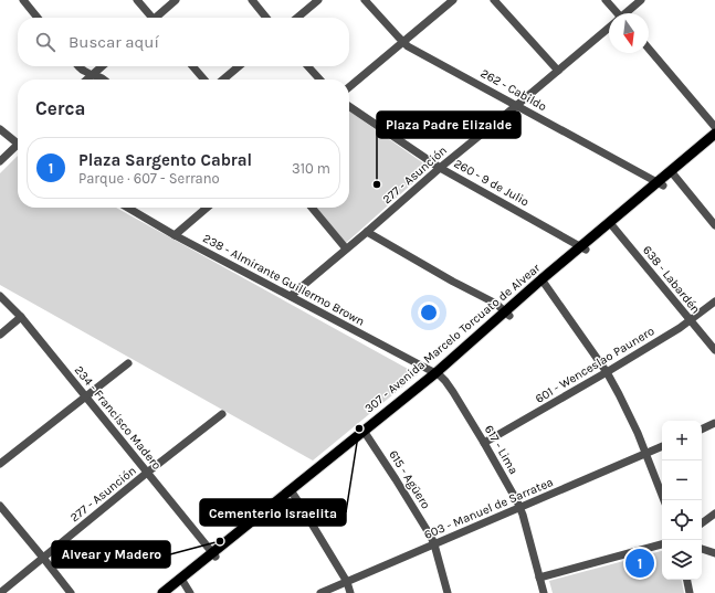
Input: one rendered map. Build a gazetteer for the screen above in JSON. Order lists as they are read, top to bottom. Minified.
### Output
{"streets":{"main road":["307 - Avenida Marcelo Torcuato de Alvear"],"street":["262 - Cabildo","277 - Asunción","260 - 9 de Julio","238 - Almirante Guillermo Brown","638 - Labardén","601 - Wenceslao Paunero","234 - Francisco Madero","617 - Lima","615 - Agüero","603 - Manuel de Sarratea"]},"crossings":[["262 - Cabildo","277 - Asunción"],["262 - Cabildo","307 - Avenida Marcelo Torcuato de Alvear"],["277 - Asunción","260 - 9 de Julio"],["277 - Asunción","238 - Almirante Guillermo Brown"],["277 - Asunción","234 - Francisco Madero"],["260 - 9 de Julio","307 - Avenida Marcelo Torcuato de Alvear"],["238 - Almirante Guillermo Brown","307 - Avenida Marcelo Torcuato de Alvear"],["238 - Almirante Guillermo Brown","617 - Lima"],["638 - Labardén","307 - Avenida Marcelo Torcuato de Alvear"],["638 - Labardén","601 - Wenceslao Paunero"],["307 - Avenida Marcelo Torcuato de Alvear","234 - Francisco Madero"],["307 - Avenida Marcelo Torcuato de Alvear","617 - Lima"],["307 - Avenida Marcelo Torcuato de Alvear","615 - Agüero"],["601 - Wenceslao Paunero","617 - Lima"],["617 - Lima","603 - Manuel de Sarratea"],["615 - Agüero","603 - Manuel de Sarratea"]],"places":["Plaza Padre Elizalde","Cementerio Israelita","Alvear y Madero"],"north":"bottom","page":{"search":"Buscar aquí","heading":"Cerca","list":[{"mark":"1","name":"Plaza Sargento Cabral","note":"Parque · 607 - Serrano","value":"310 m"}],"map_buttons":["+","−"],"pins":"1"}}
